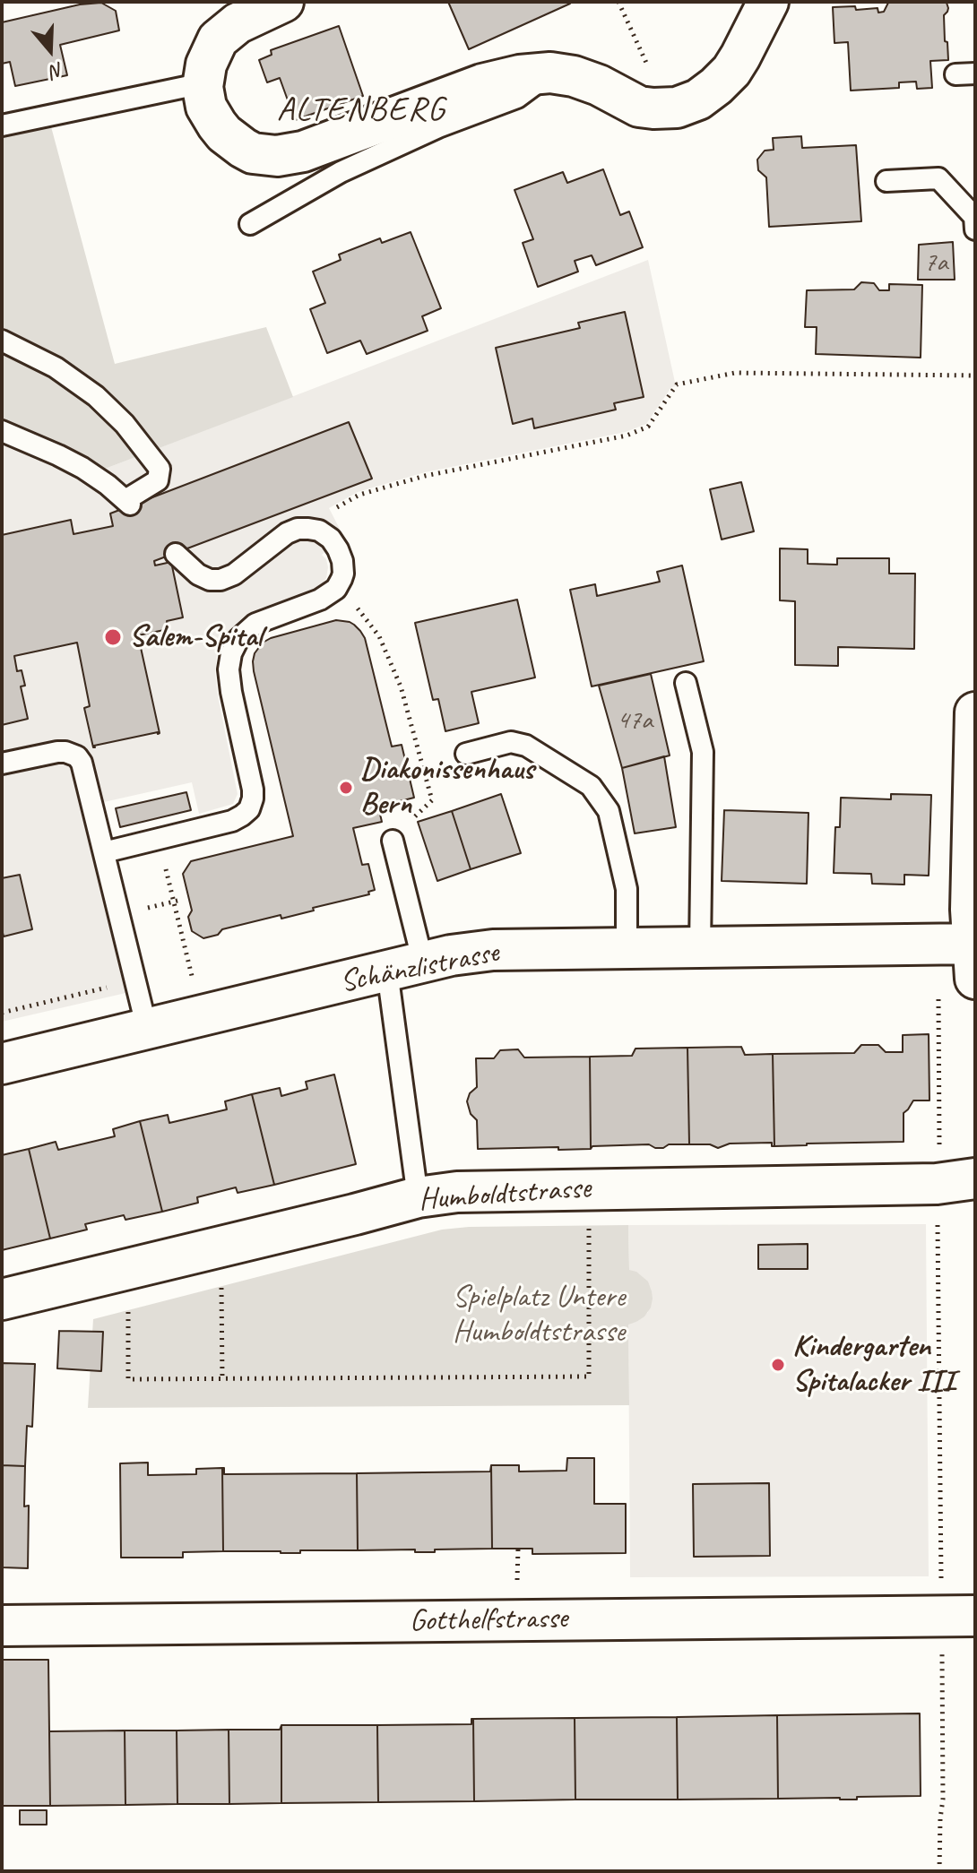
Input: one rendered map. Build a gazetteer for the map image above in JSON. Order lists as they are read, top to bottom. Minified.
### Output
{"streets":{"street":["Schänzlistrasse","Humboldtstrasse","Gotthelfstrasse"]},"districts":["ALTENBERG"],"parks":["Spielplatz Untere Humboldtstrasse"],"places":["Salem-Spital","Diakonissenhaus Bern","Kindergarten Spitalacker III"],"house_numbers":["7a","47a"],"north":"bottom"}
